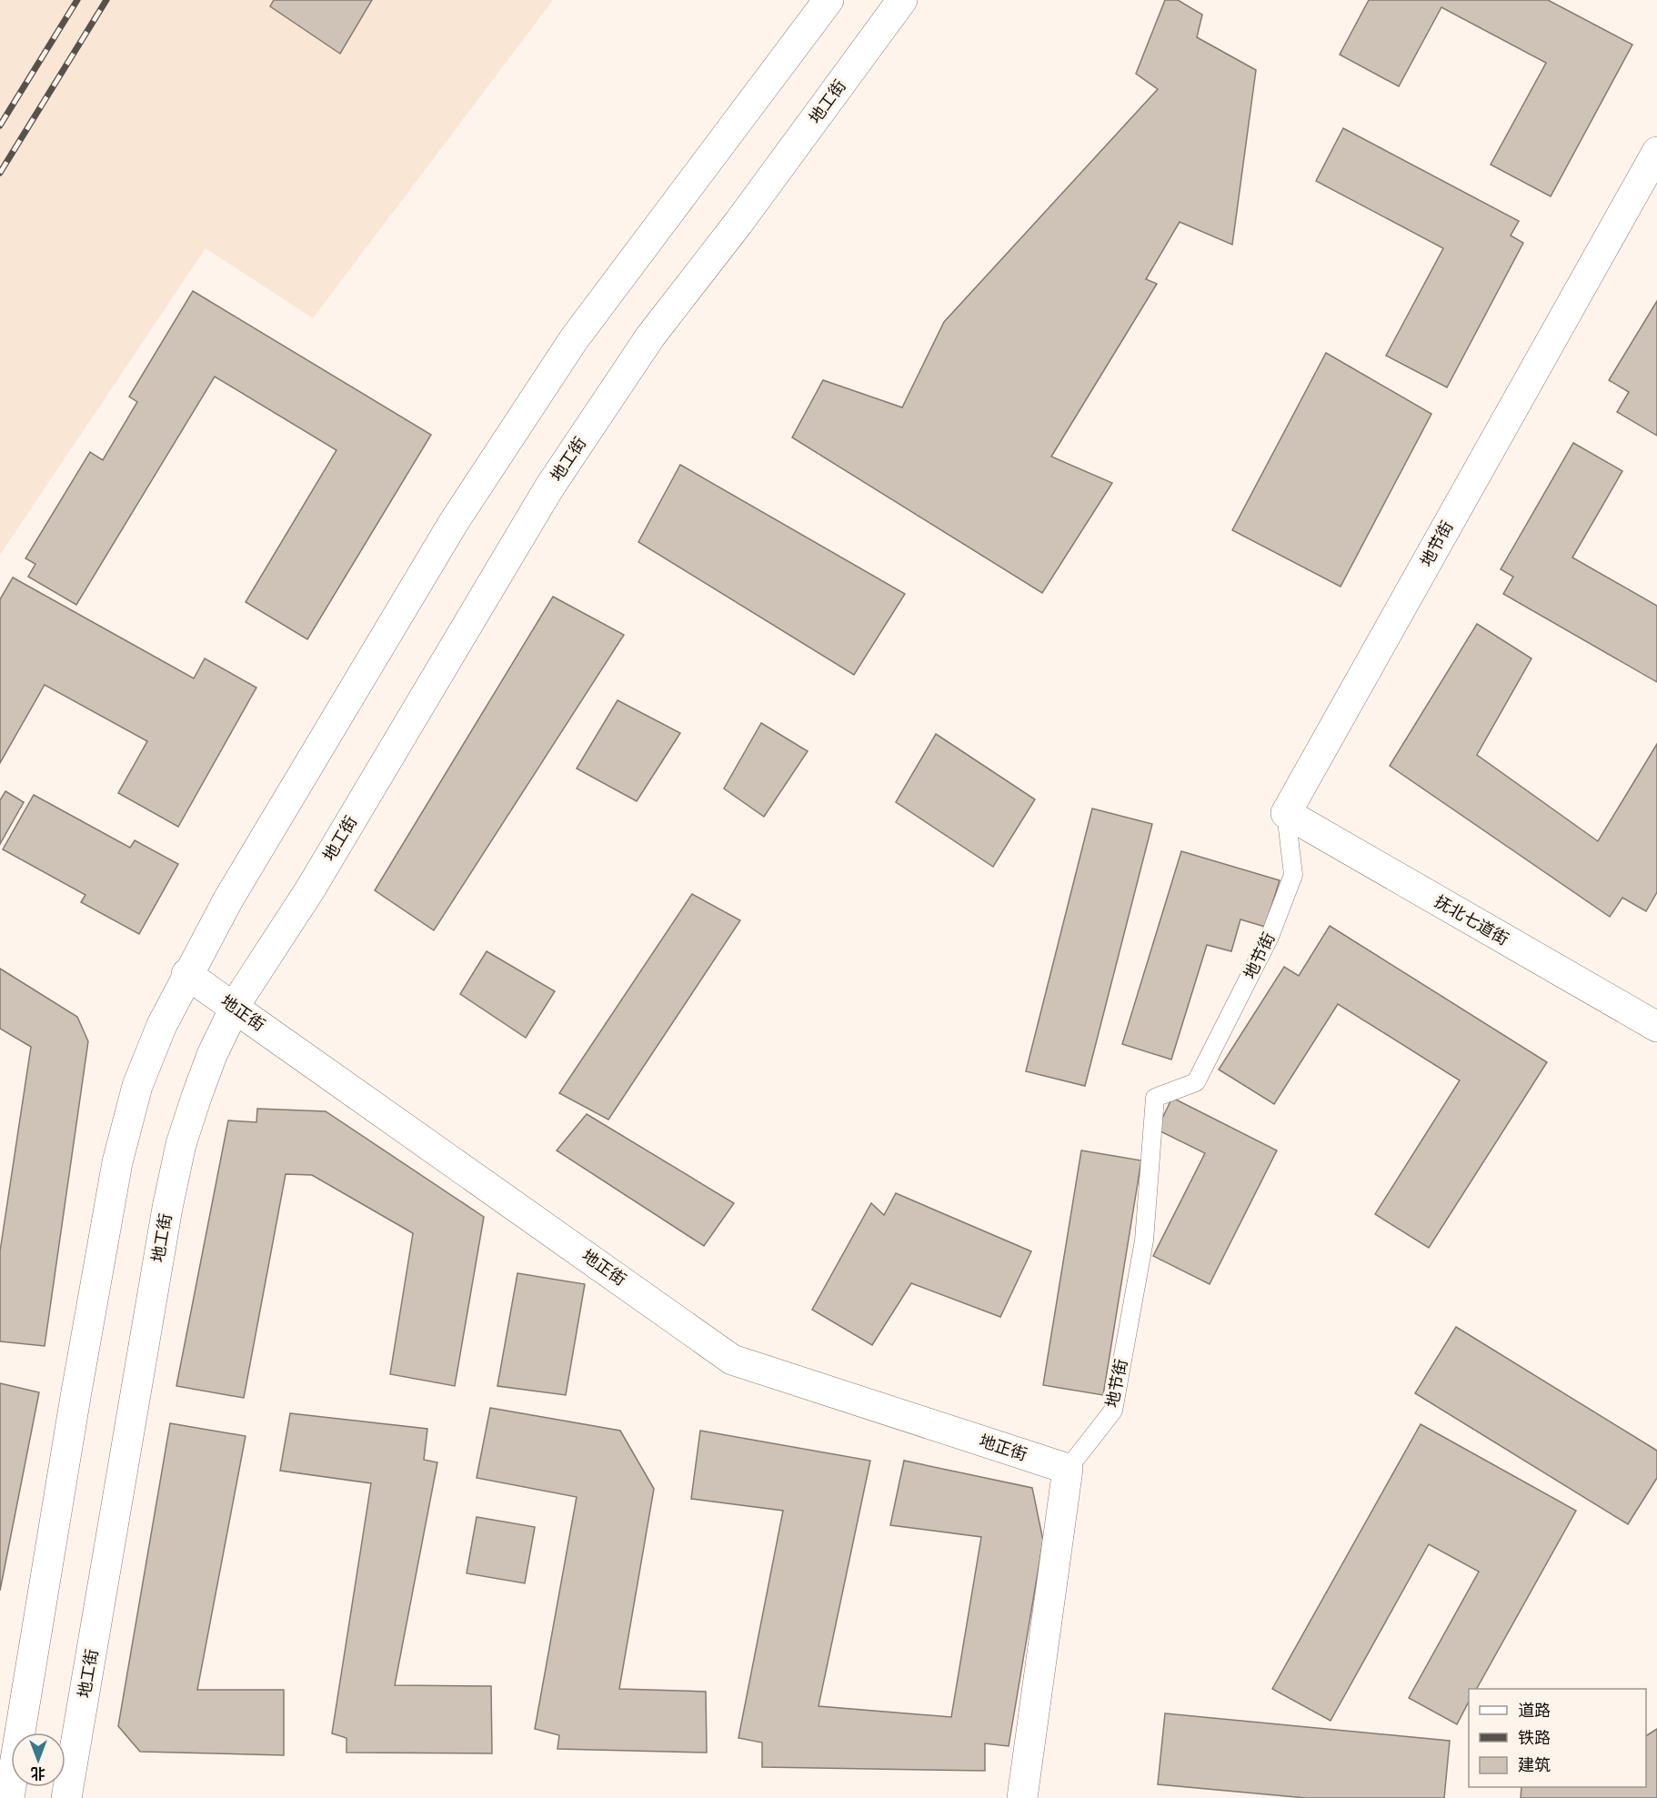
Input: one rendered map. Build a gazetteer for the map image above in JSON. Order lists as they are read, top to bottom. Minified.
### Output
{"streets":{"main road":["地工街","地节街","抚北七道街","地正街"]},"crossings":[["地工街","地正街"],["地节街","抚北七道街"],["地节街","地正街"]],"legend":["道路","铁路","建筑"],"north":"bottom"}
